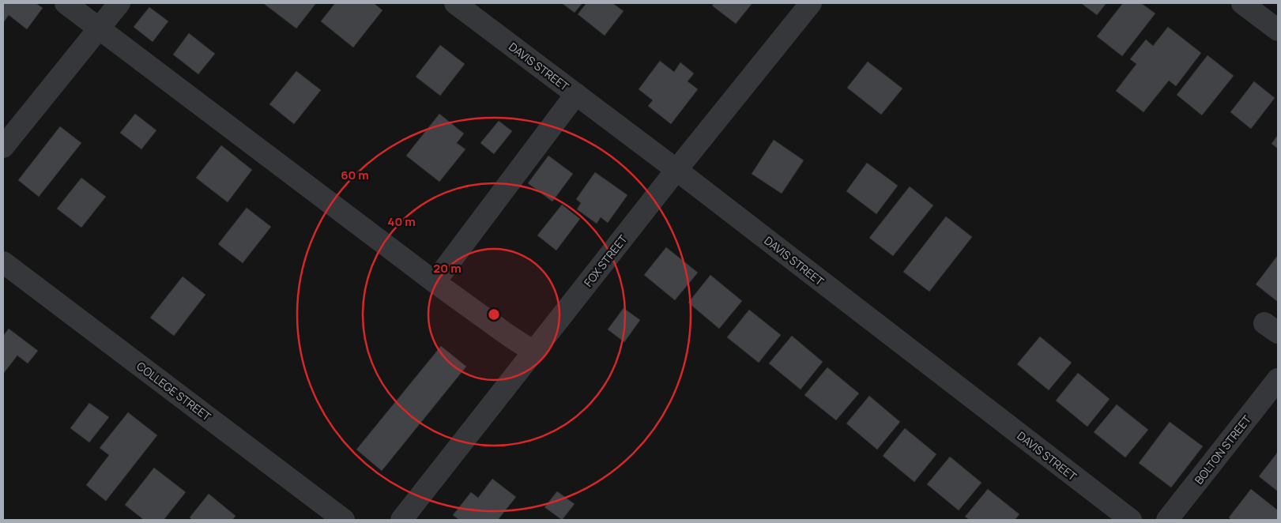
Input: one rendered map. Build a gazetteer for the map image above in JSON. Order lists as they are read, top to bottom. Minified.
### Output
{"streets":{"street":["DAVIS STREET","FOX STREET","COLLEGE STREET","BOLTON STREET"]},"crossings":[["DAVIS STREET","FOX STREET"]],"rings":["60 m","40 m","20 m"]}
